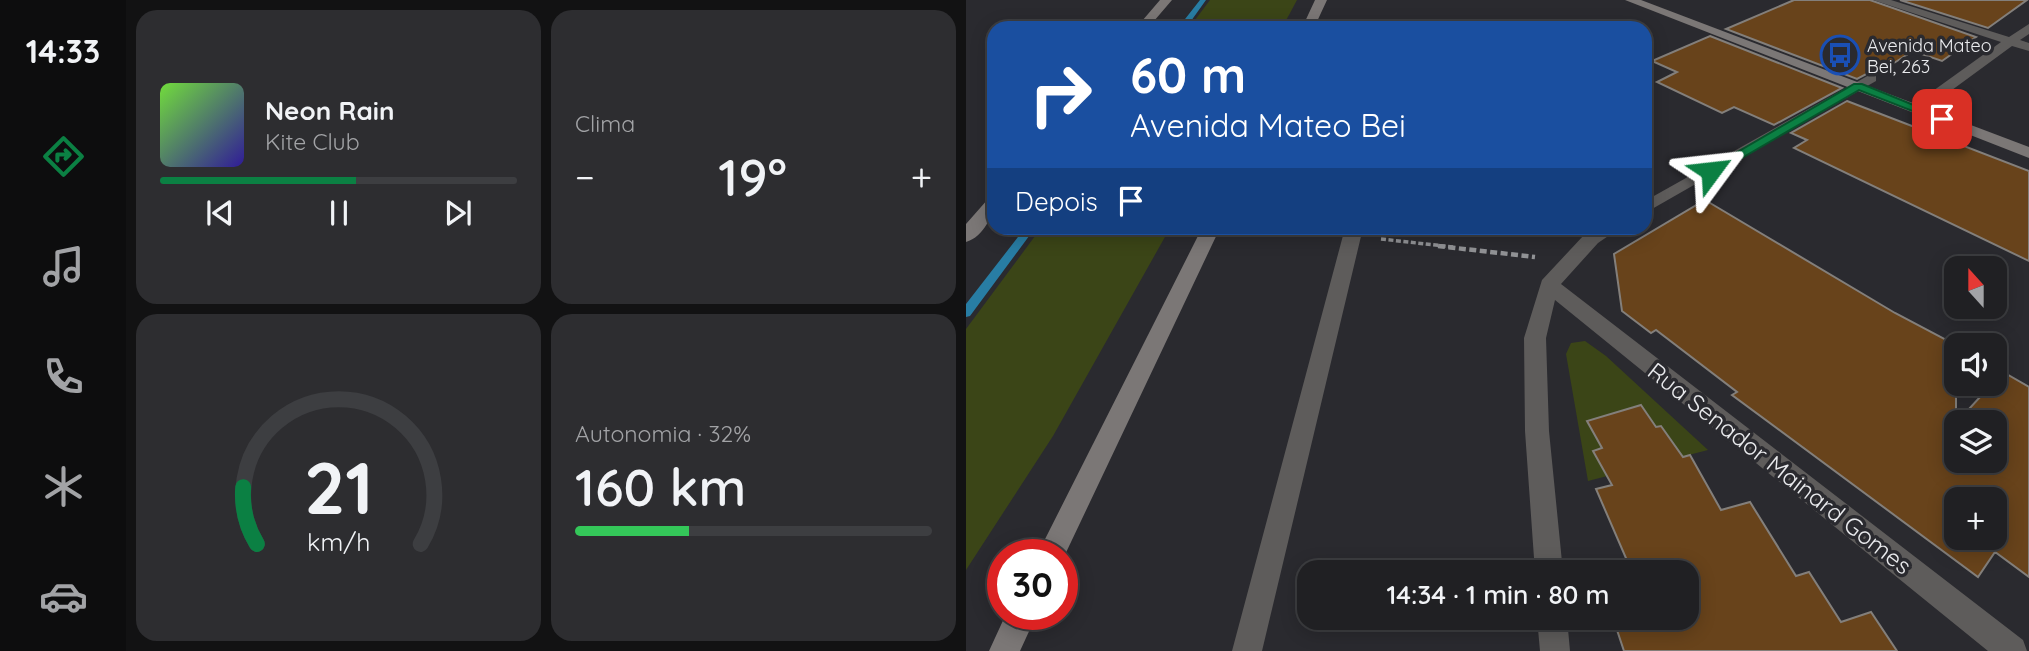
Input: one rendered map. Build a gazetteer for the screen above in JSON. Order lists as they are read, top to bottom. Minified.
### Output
{"streets":{"street":["Rua Senador Mainard Gomes"]},"places":{"bus stop":["Avenida Mateo Bei, 263"]},"north":"top","page":{"tabs":"14:33","tile":["Clima",["Autonomia · 32%","160 km"]],"turn":["60 m","Avenida Mateo Bei"],"song":["Neon Rain","Kite Club"],"heat":["−","19°","+"],"then":"Depois","map_buttons":"+","limit":"30","trip":"14:34 · 1 min · 80 m","gauge":["21","km/h"]}}
